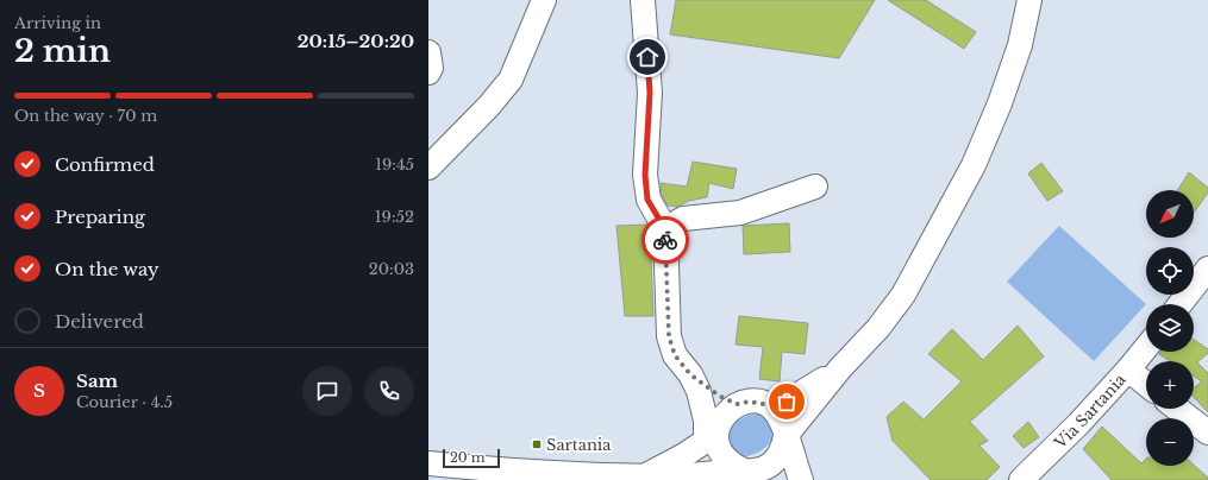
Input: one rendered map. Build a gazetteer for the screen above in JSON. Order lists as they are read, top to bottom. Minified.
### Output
{"streets":{"street":["Via Sartania"]},"places":{"transit":["Sartania"]},"scale_bar":"20 m","north":"bottom left","page":{"heading":["2 min","Arriving in","20:15–20:20"],"panel":["Sam","Courier · 4.5"],"bar":"On the way · 70 m","list":[["Confirmed","19:45"],["Preparing","19:52"],["On the way","20:03"],"Delivered"],"map_buttons":["+","−"],"round":"S","scale":"20 m"}}
